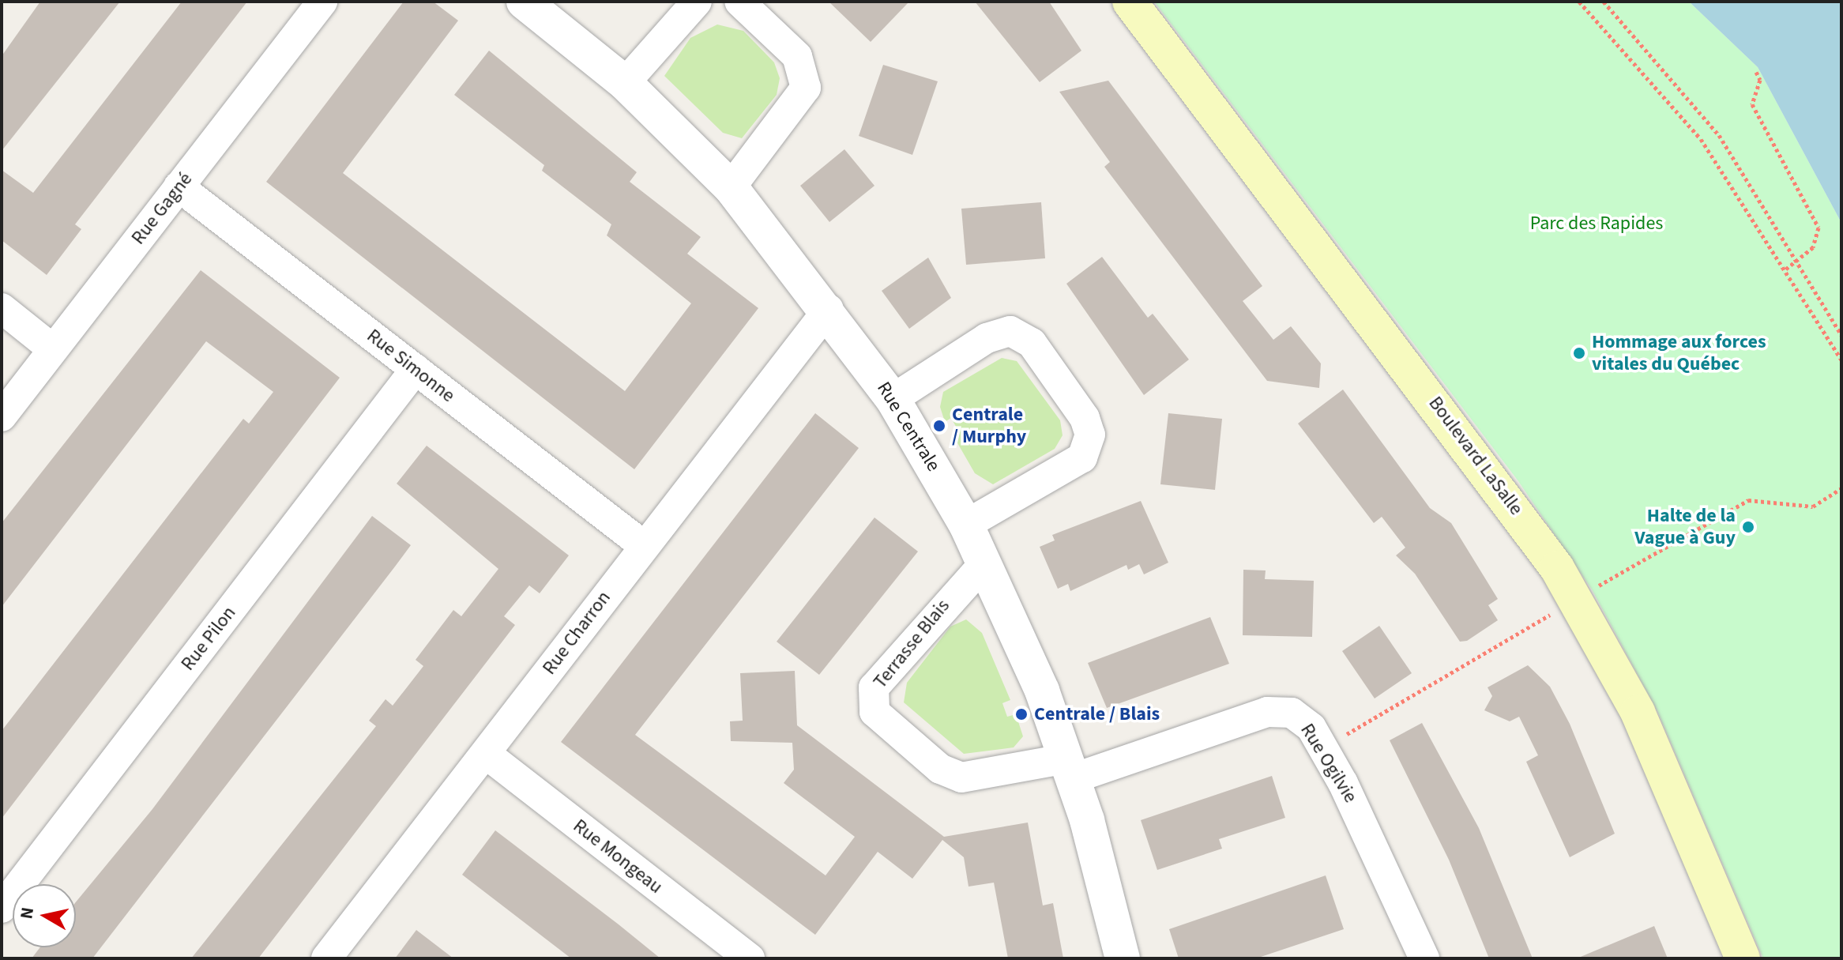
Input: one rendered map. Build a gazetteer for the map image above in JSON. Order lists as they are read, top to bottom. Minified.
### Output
{"streets":{"main road":["Boulevard LaSalle"],"street":["Rue Gagné","Rue Simonne","Rue Centrale","Rue Charron","Rue Pilon","Terrasse Blais","Rue Ogilvie","Rue Mongeau"]},"crossings":[["Rue Gagné","Rue Simonne"],["Rue Simonne","Rue Charron"],["Rue Simonne","Rue Pilon"],["Rue Centrale","Rue Charron"],["Rue Centrale","Terrasse Blais"],["Rue Centrale","Rue Ogilvie"],["Rue Charron","Rue Mongeau"],["Terrasse Blais","Rue Ogilvie"]],"parks":["Parc des Rapides"],"places":["Hommage aux forces vitales du Québec","Centrale / Murphy","Halte de la Vague à Guy","Centrale / Blais"],"north":"left"}
